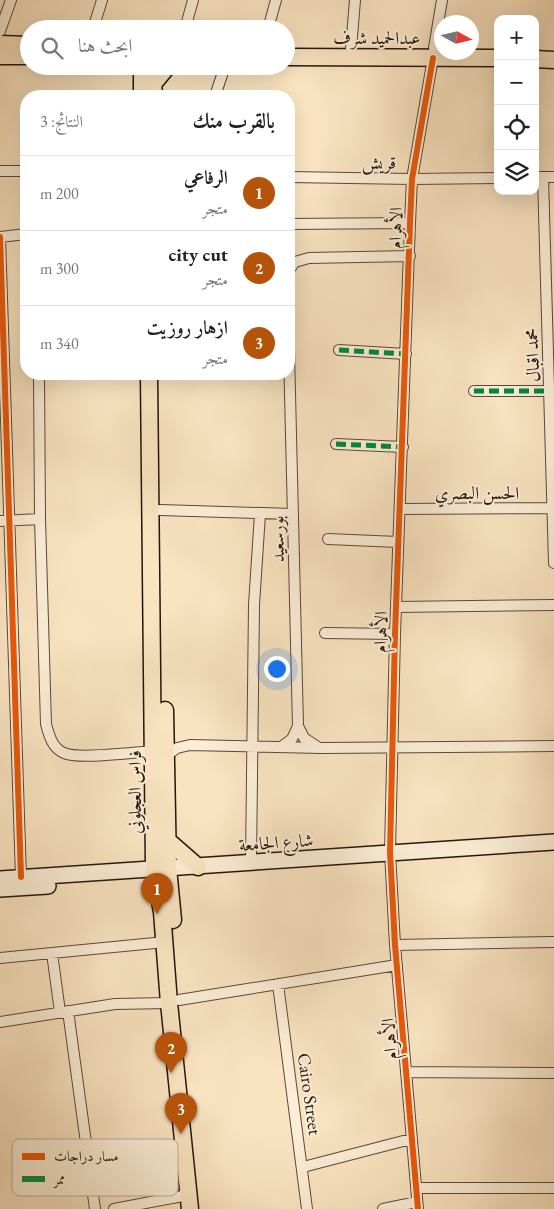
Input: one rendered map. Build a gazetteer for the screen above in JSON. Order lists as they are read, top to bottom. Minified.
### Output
{"streets":{"main road":["عبدالحميد شرف","فراس العجلوني","شارع الجامعة"],"street":["قريش","الأهرام","محمد اقبال","الحسن البصري","بورسعيد","Cairo Street"]},"crossings":[["قريش","الأهرام"],["الأهرام","الحسن البصري"],["الأهرام","شارع الجامعة"],["محمد اقبال","الحسن البصري"],["فراس العجلوني","شارع الجامعة"]],"legend":["مسار دراجات","ممر"],"north":"right","page":{"map_buttons":["+","−"],"search":"ابحث هنا","heading":["بالقرب منك","النتائج: 3"],"list":[{"mark":"1","name":"الرفاعي","note":"متجر","value":"200 m"},{"mark":"2","name":"city cut","note":"متجر","value":"300 m"},{"mark":"3","name":"ازهار روزيت","note":"متجر","value":"340 m"}],"pins":["1","2","3"]}}
